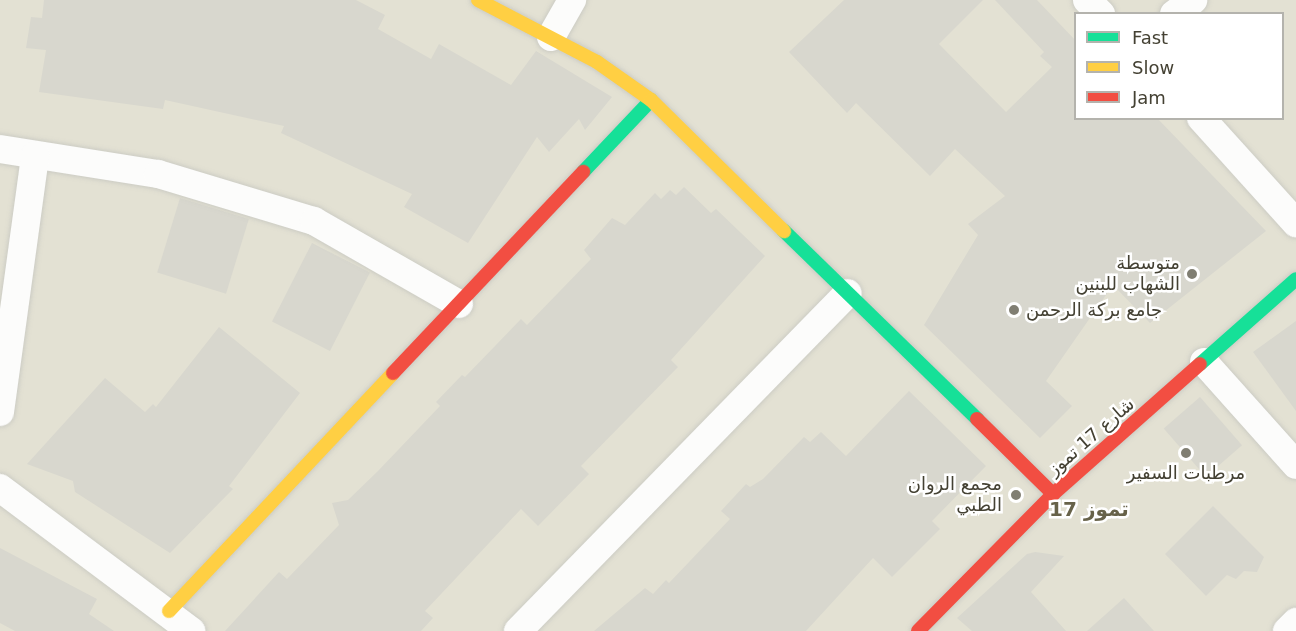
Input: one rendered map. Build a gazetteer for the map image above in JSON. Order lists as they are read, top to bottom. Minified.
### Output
{"streets":{"street":["شارع 17 تموز"]},"districts":["17 تموز"],"places":["متوسطة الشهاب للبنين","جامع بركة الرحمن","مرطبات السفير","مجمع الروان الطبي"],"legend":["Fast","Slow","Jam"]}
